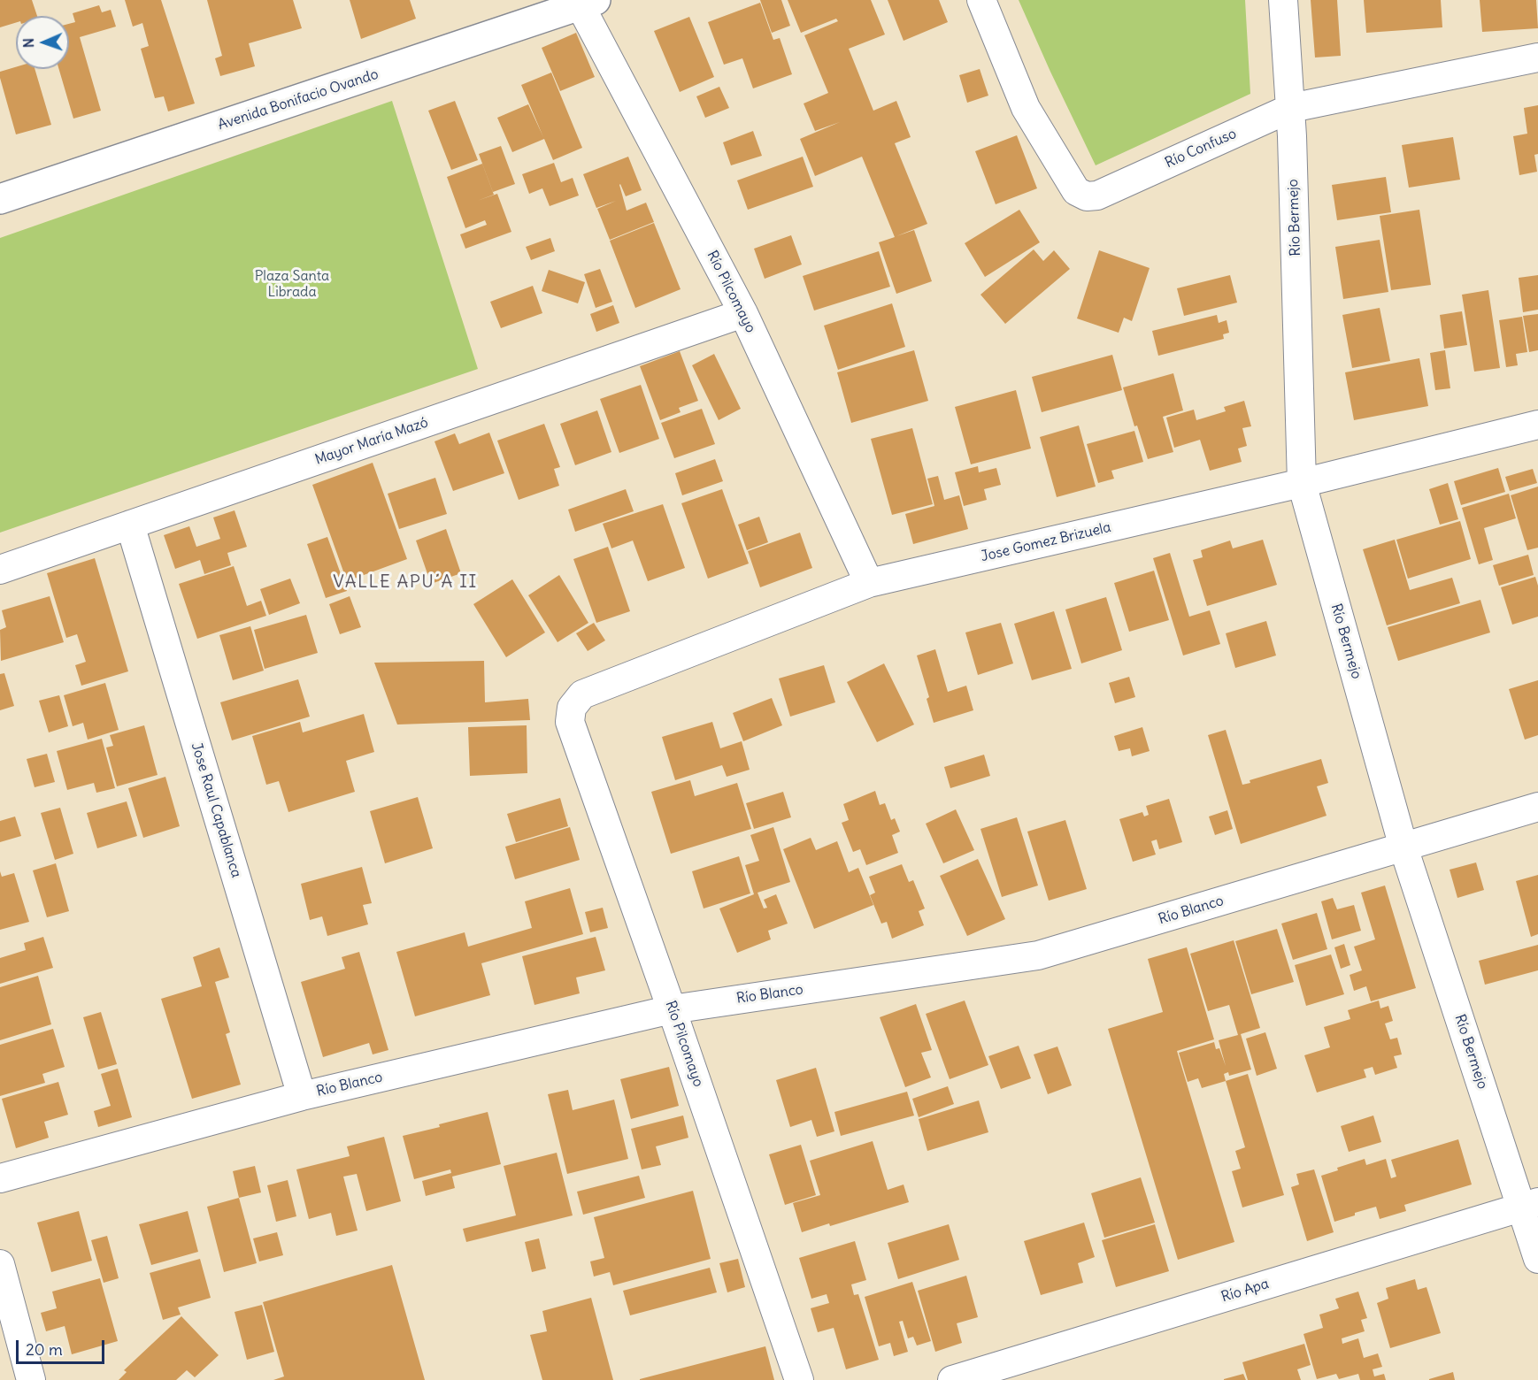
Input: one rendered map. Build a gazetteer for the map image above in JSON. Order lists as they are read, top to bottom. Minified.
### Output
{"streets":{"main road":["Avenida Bonifacio Ovando"],"street":["Río Confuso","Río Bermejo","Río Pilcomayo","Mayor María Mazó","Jose Gomez Brizuela","Jose Raul Capablanca","Río Blanco","Río Apa"]},"crossings":[["Avenida Bonifacio Ovando","Río Pilcomayo"],["Río Confuso","Río Bermejo"],["Río Bermejo","Jose Gomez Brizuela"],["Río Bermejo","Río Blanco"],["Río Bermejo","Río Apa"],["Río Pilcomayo","Mayor María Mazó"],["Río Pilcomayo","Jose Gomez Brizuela"],["Río Pilcomayo","Río Blanco"],["Mayor María Mazó","Jose Raul Capablanca"],["Jose Raul Capablanca","Río Blanco"]],"districts":["VALLE APU´A II"],"parks":["Plaza Santa Librada"],"scale_bar":"20 m","north":"left"}
